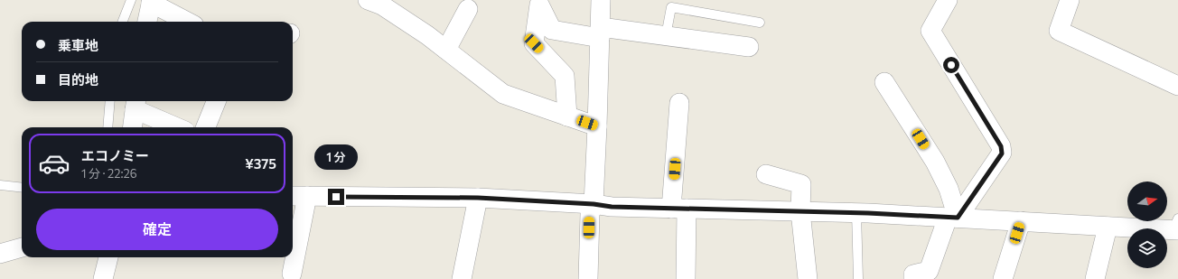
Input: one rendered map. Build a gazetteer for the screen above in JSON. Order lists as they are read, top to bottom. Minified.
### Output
{"north":"right","page":{"banner":["乗車地","目的地"],"list":[{"name":"エコノミー","note":"1 分 · 22:26","value":"¥375"}],"bubble":"1 分","buttons":"確定"}}
